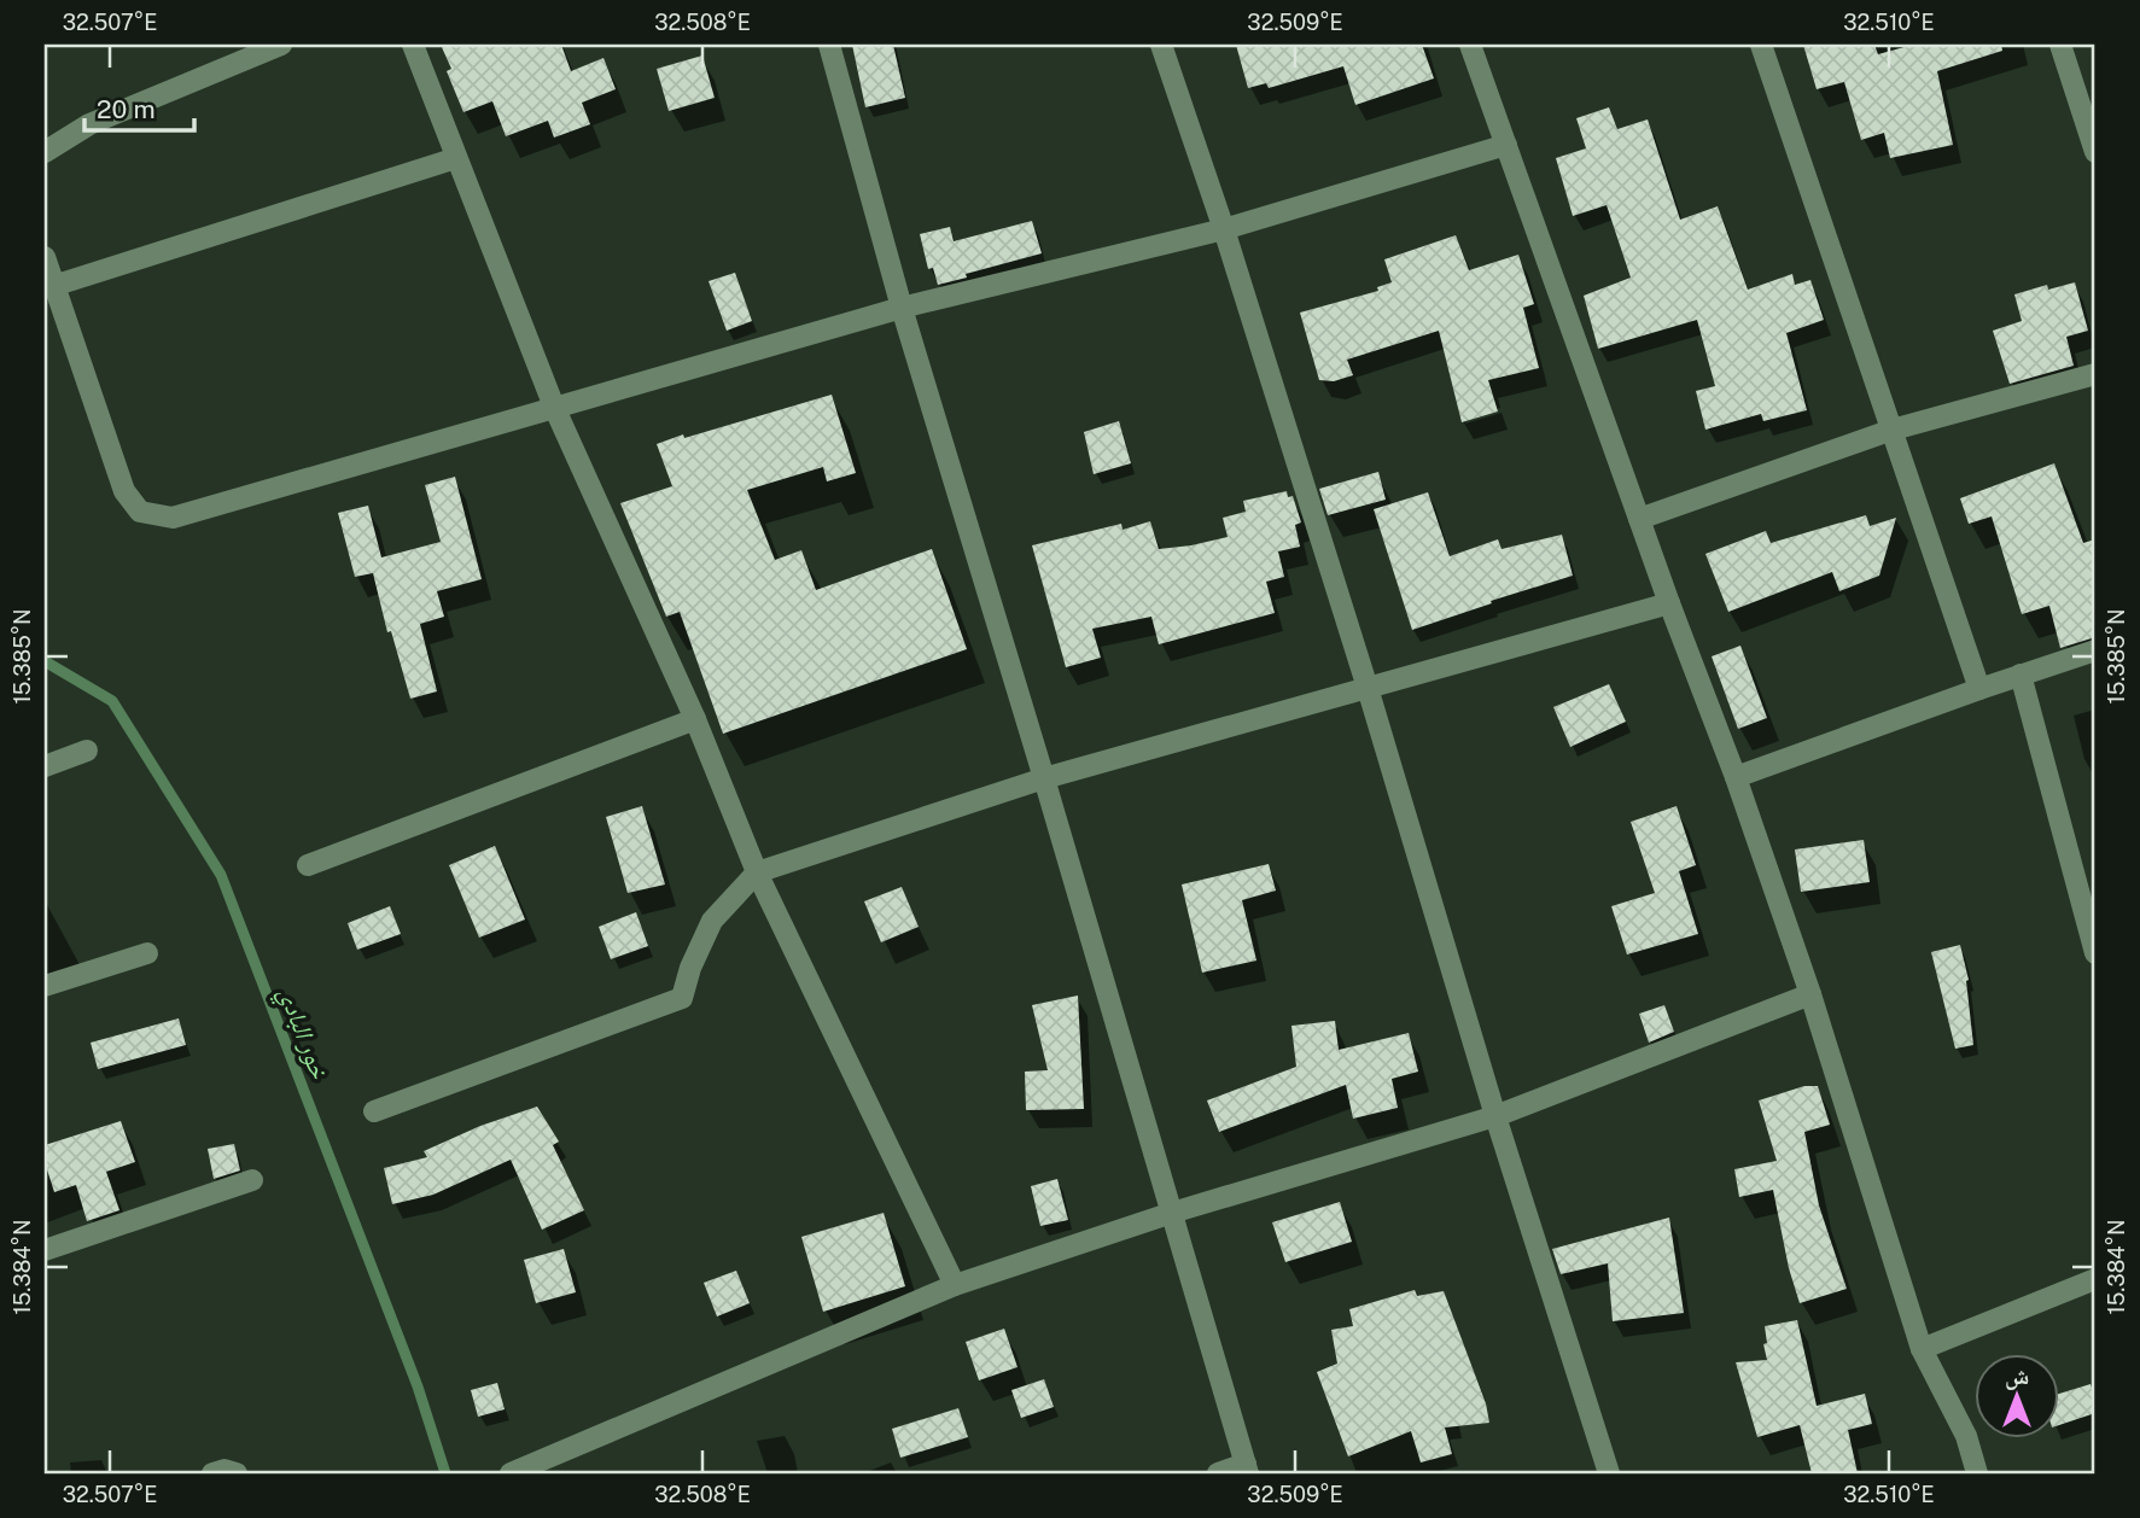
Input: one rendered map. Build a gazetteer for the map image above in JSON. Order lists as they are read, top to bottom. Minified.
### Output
{"water":["خور البادي"],"scale_bar":"20 m","north":"top","coordinates":["32.507°E","32.508°E","32.509°E","32.510°E","15.385°N","15.384°N"]}
